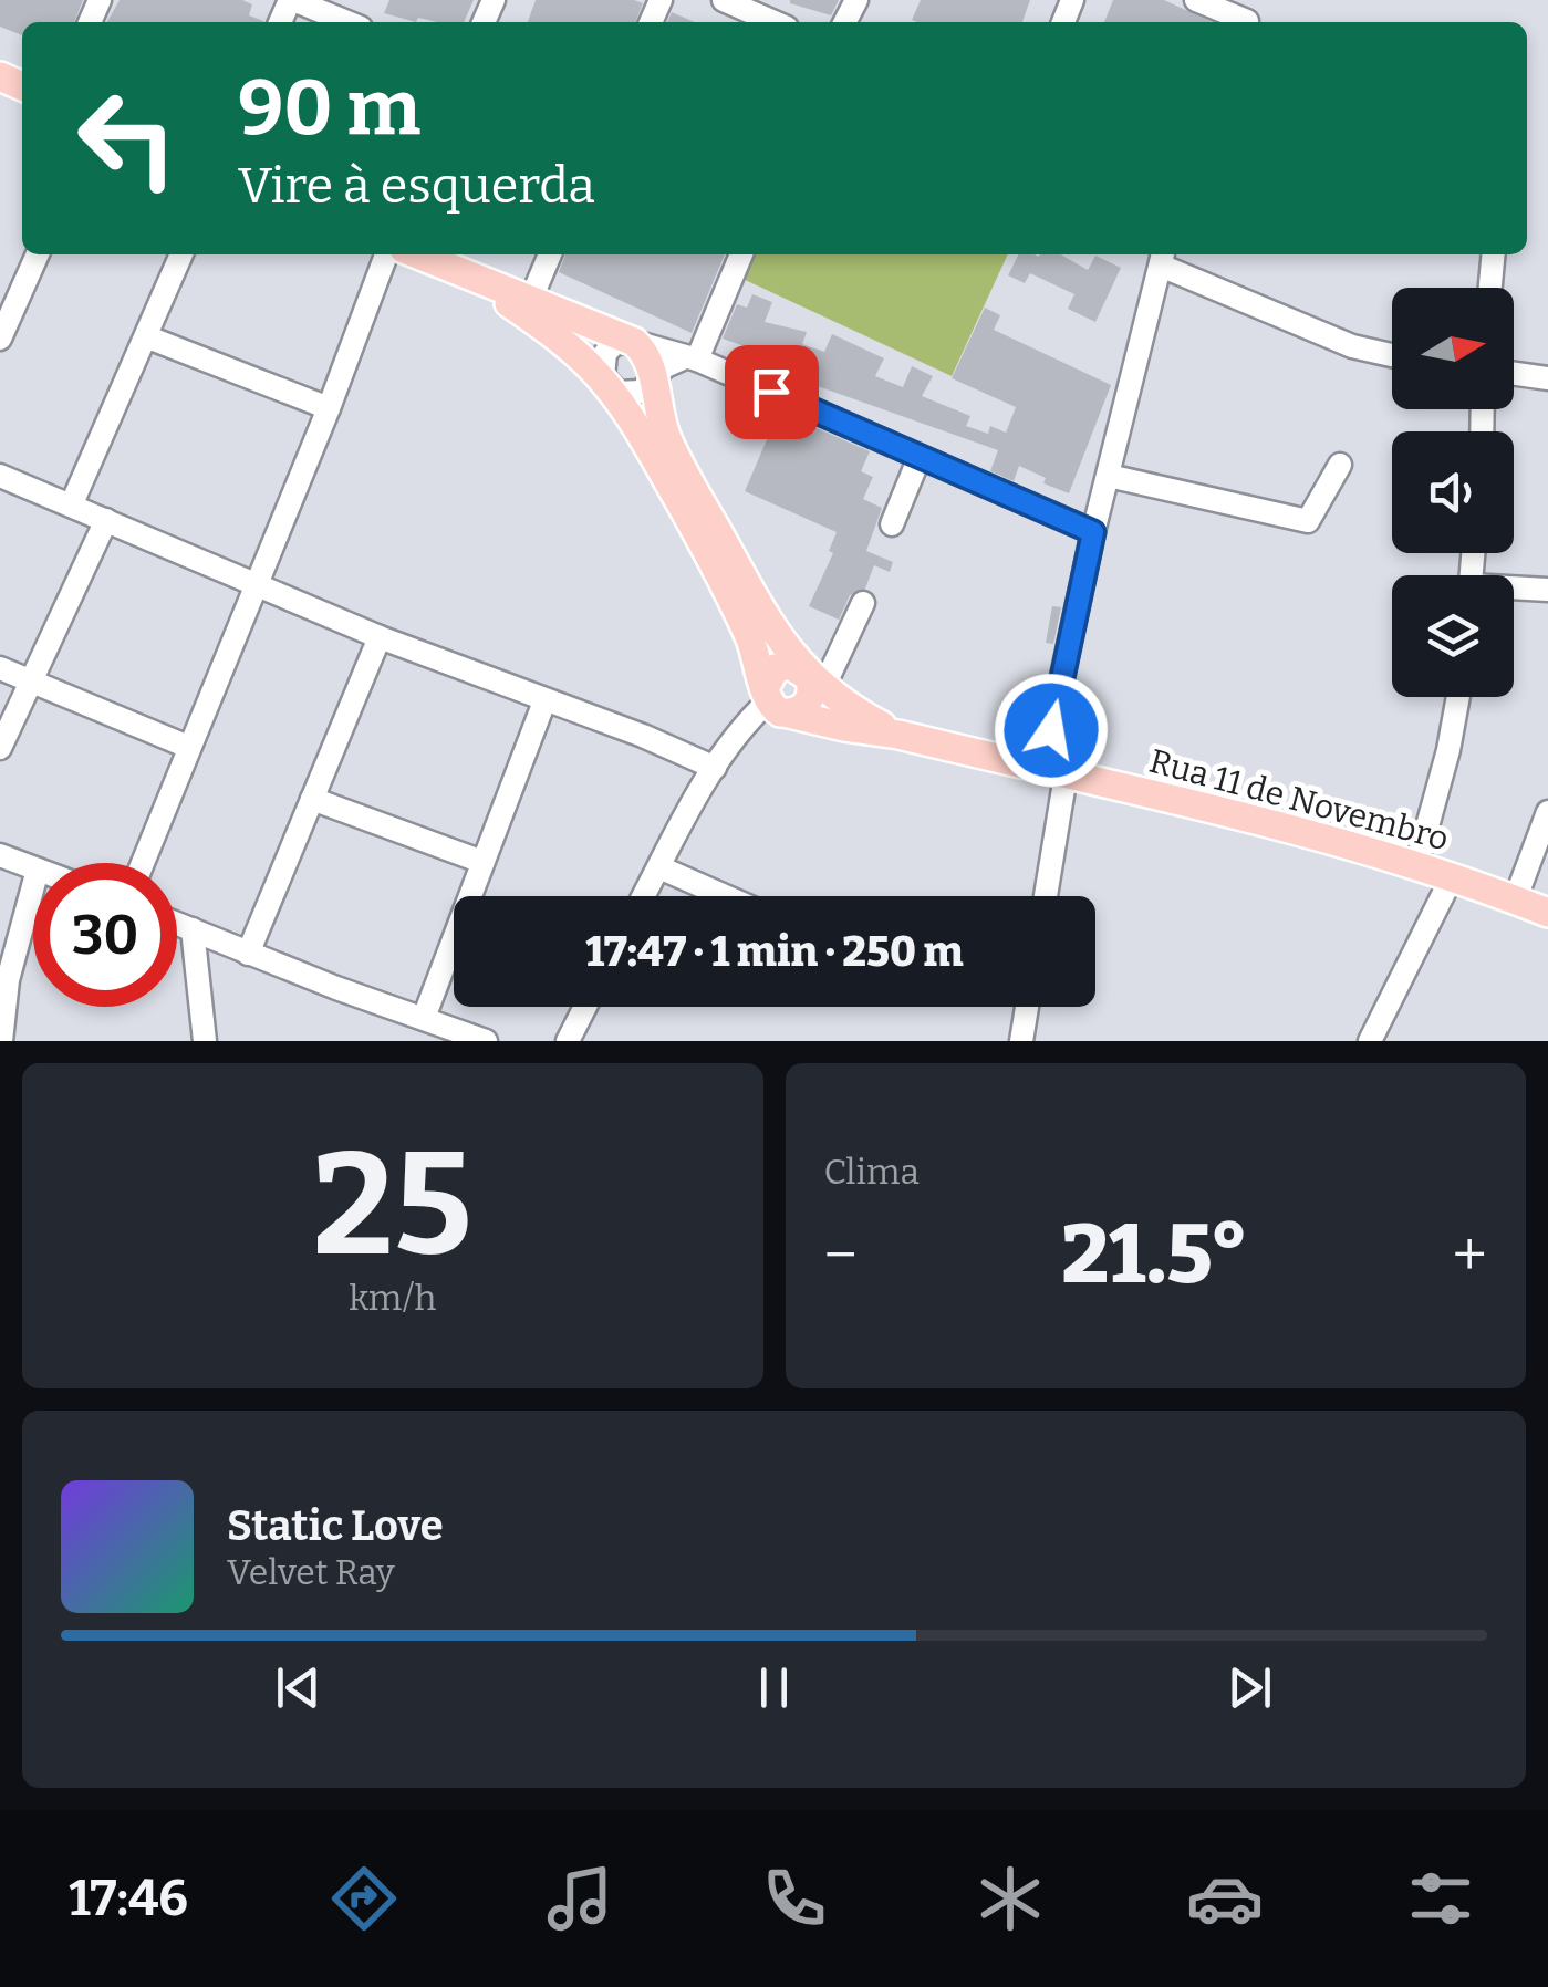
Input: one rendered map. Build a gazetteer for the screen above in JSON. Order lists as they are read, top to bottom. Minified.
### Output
{"streets":{"main road":["Rua 11 de Novembro"]},"north":"right","page":{"turn":["90 m","Vire à esquerda"],"limit":"30","trip":"17:47 · 1 min · 250 m","tile":[["25","km/h"],"Clima"],"heat":["−","21.5°","+"],"song":["Static Love","Velvet Ray"],"tabs":"17:46"}}
